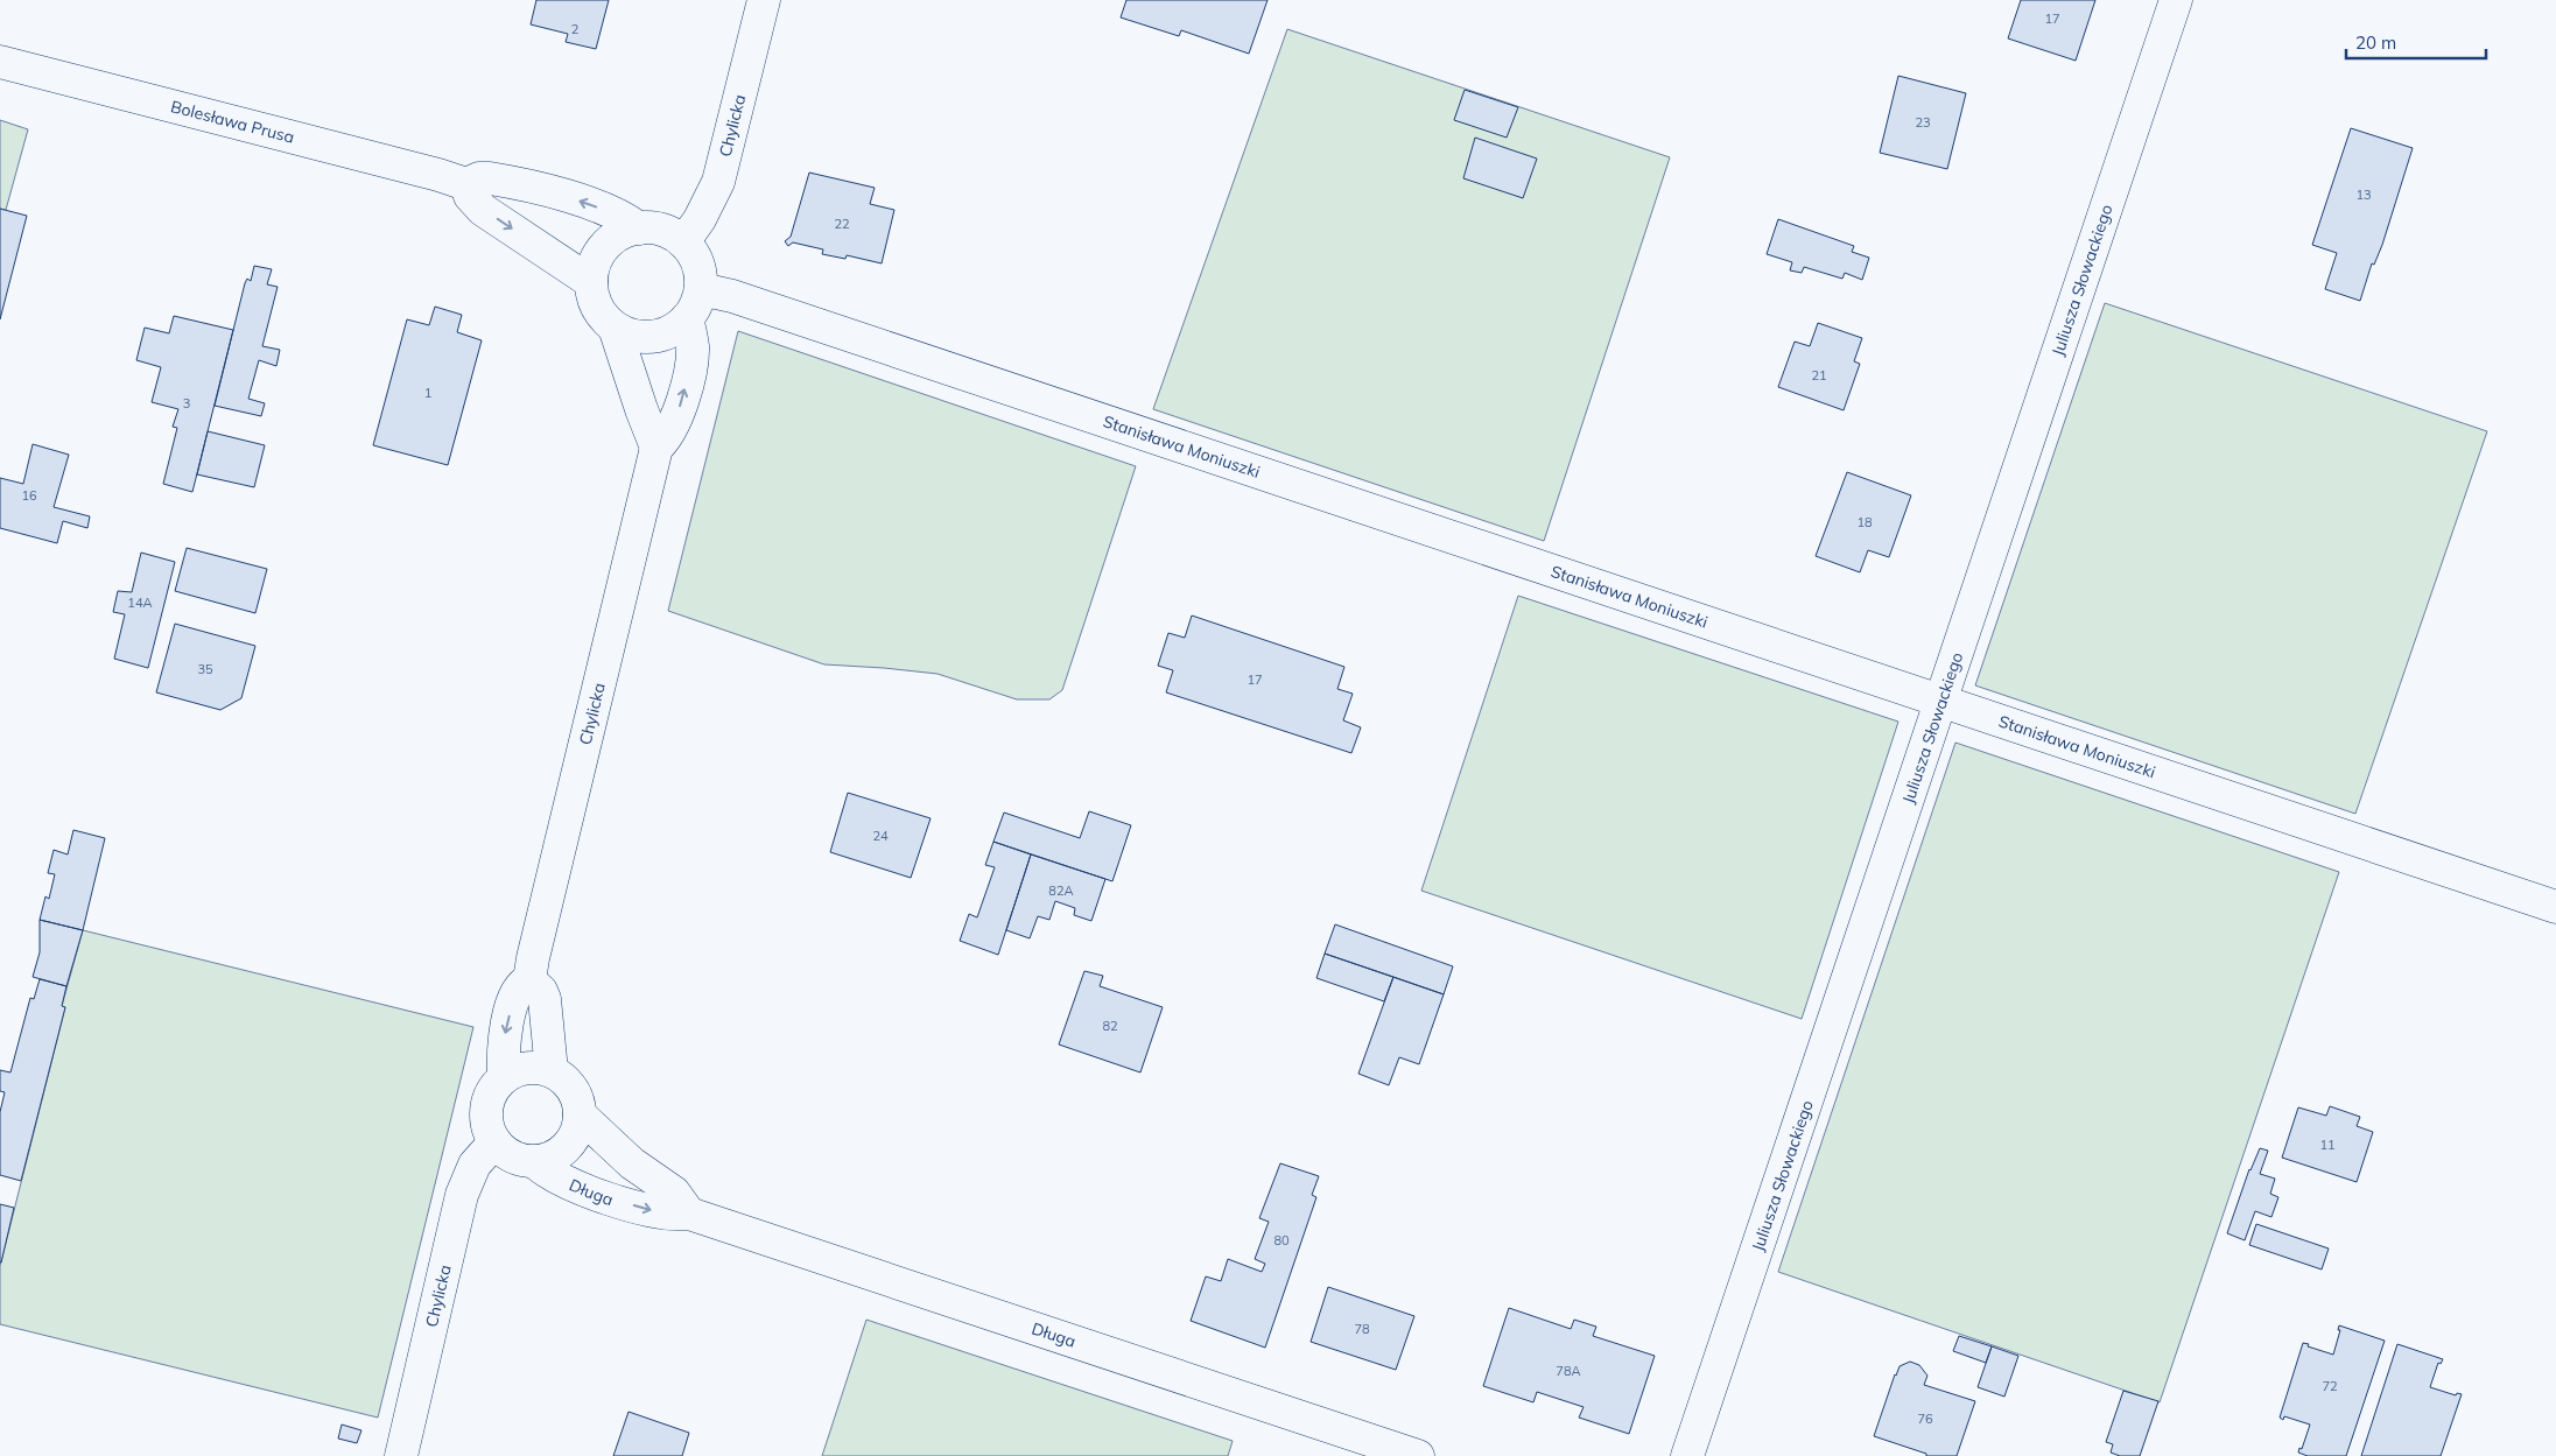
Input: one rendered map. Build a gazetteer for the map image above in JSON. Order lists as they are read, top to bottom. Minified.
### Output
{"streets":{"street":["Bolesława Prusa","Chylicka","Juliusza Słowackiego","Stanisława Moniuszki","Długa"]},"crossings":[["Bolesława Prusa","Chylicka"],["Bolesława Prusa","Stanisława Moniuszki"],["Chylicka","Stanisława Moniuszki"],["Chylicka","Długa"],["Juliusza Słowackiego","Stanisława Moniuszki"]],"house_numbers":["17","2","23","13","22","21","1","3","16","18","14A","35","17","24","82A","82","11","80","78","78A","72","76"],"scale_bar":"20 m"}
